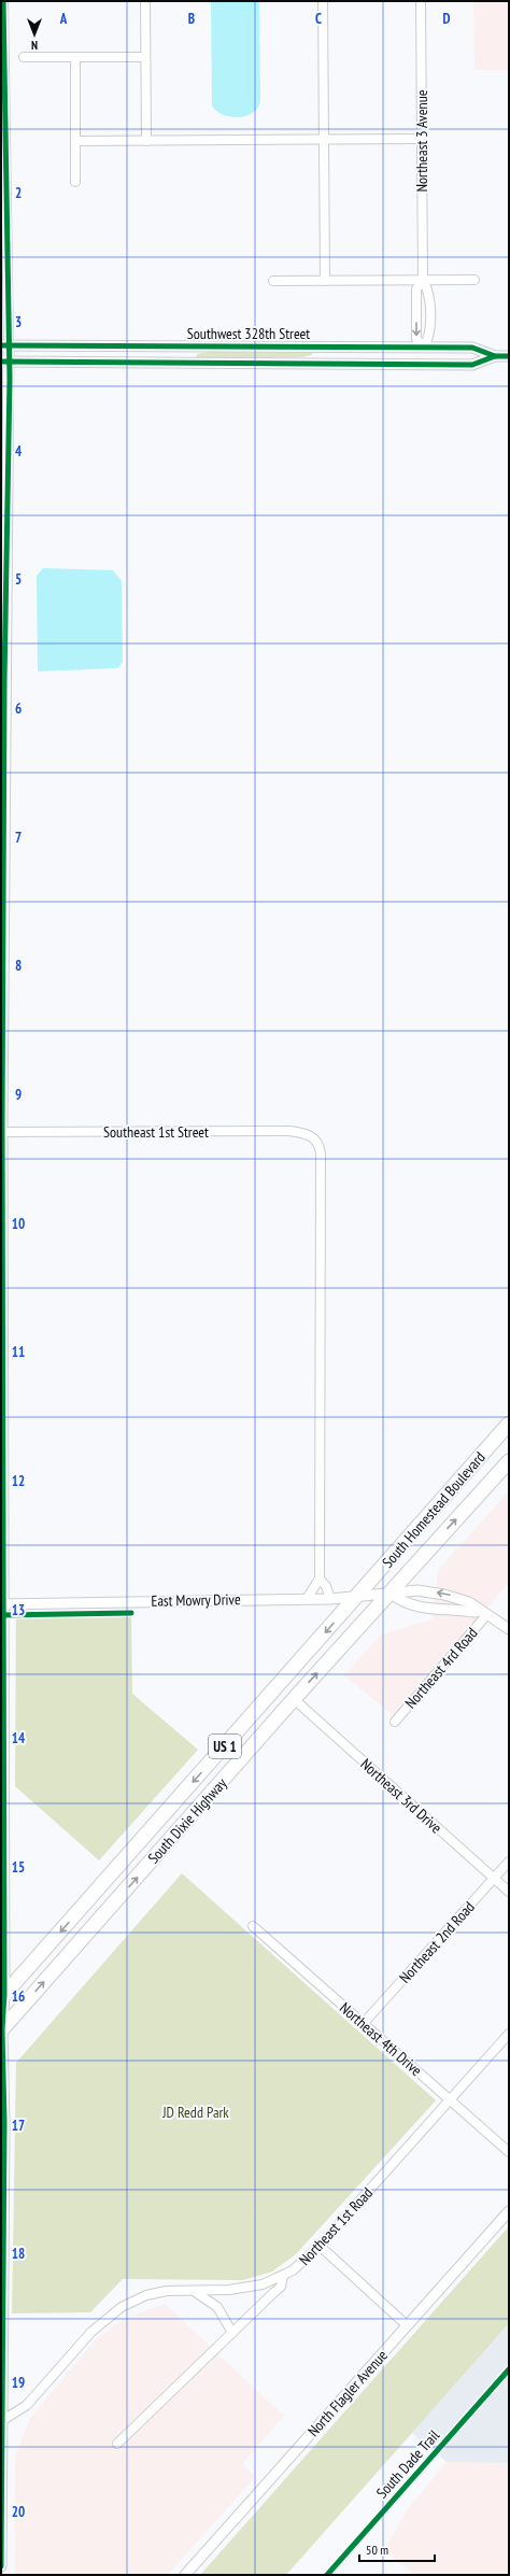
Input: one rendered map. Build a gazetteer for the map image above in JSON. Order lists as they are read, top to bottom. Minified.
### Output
{"streets":{"highway":["South Homestead Boulevard","US 1","South Dixie Highway"],"street":["Northeast 3 Avenue","Southwest 328th Street","Southeast 1st Street","East Mowry Drive","Northeast 4rd Road","Northeast 3rd Drive","Northeast 2nd Road","Northeast 4th Drive","Northeast 1st Road","North Flagler Avenue"],"cycle path":["South Dade Trail"]},"crossings":[["Northeast 3 Avenue","Southwest 328th Street"],["South Homestead Boulevard","East Mowry Drive"],["South Homestead Boulevard","South Dixie Highway"],["East Mowry Drive","Northeast 4rd Road"],["East Mowry Drive","South Dixie Highway"],["Northeast 3rd Drive","South Dixie Highway"],["Northeast 3rd Drive","Northeast 2nd Road"],["Northeast 2nd Road","Northeast 4th Drive"],["Northeast 4th Drive","Northeast 1st Road"]],"parks":["JD Redd Park"],"scale_bar":"50 m","north":"bottom","grid":{"columns":["A","B","C","D"],"rows":["2","3","4","5","6","7","8","9","10","11","12","13","14","15","16","17","18","19","20"]}}
